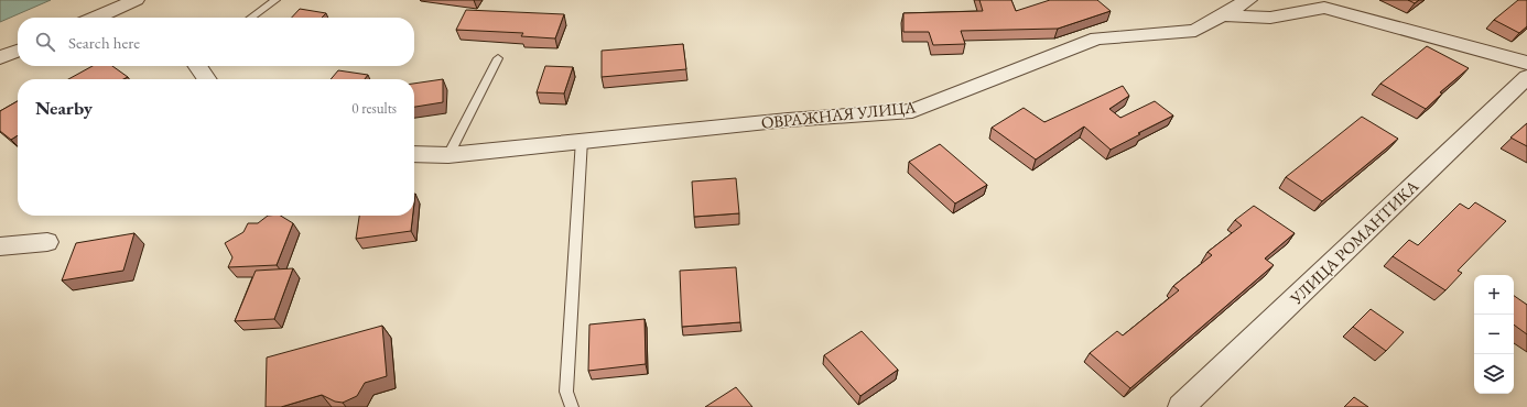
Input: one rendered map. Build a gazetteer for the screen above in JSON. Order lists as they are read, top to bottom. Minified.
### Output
{"streets":{"street":["ОВРАЖНАЯ УЛИЦА","УЛИЦА РОМАНТИКА"]},"page":{"search":"Search here","heading":["Nearby","0 results"],"map_buttons":["+","−"]}}
